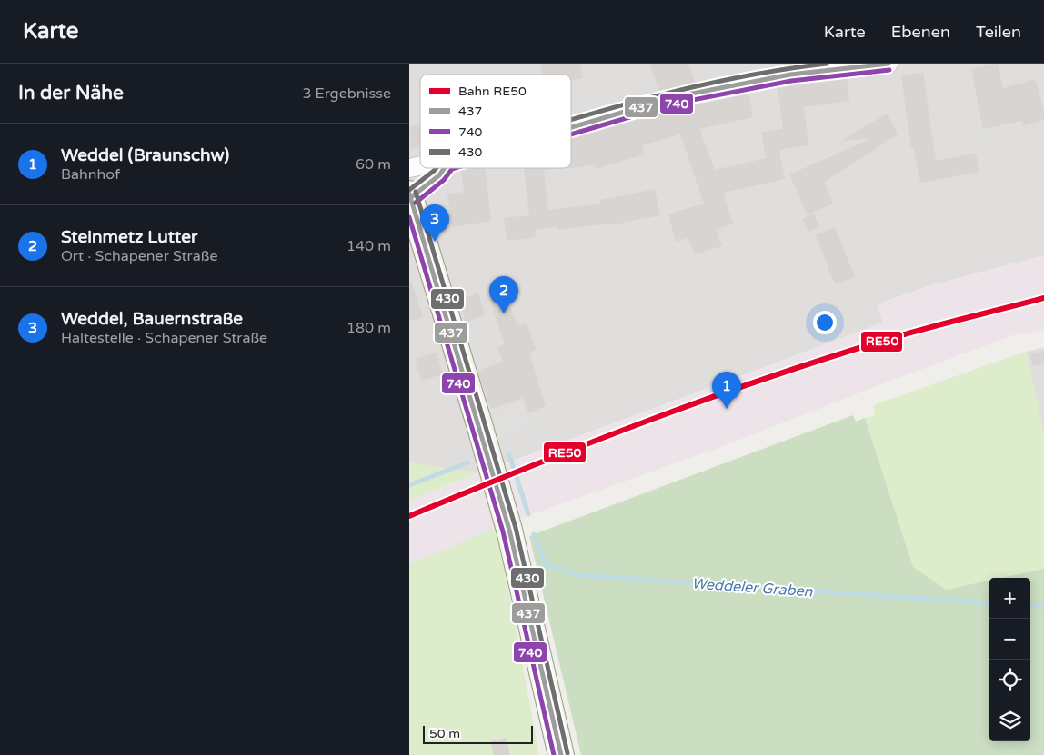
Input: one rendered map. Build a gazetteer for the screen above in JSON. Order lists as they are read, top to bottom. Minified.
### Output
{"water":["Weddeler Graben"],"lines":["transit line 437","transit line 430","transit line 740","rail line RE50"],"legend":["Bahn RE50","437","740","430"],"scale_bar":"50 m","page":{"header":"Karte","nav":["Karte","Ebenen","Teilen"],"heading":["In der Nähe","3 Ergebnisse"],"list":[{"mark":"1","name":"Weddel (Braunschw)","note":"Bahnhof","value":"60 m"},{"mark":"2","name":"Steinmetz Lutter","note":"Ort · Schapener Straße","value":"140 m"},{"mark":"3","name":"Weddel, Bauernstraße","note":"Haltestelle · Schapener Straße","value":"180 m"}],"pins":["3","2","1"],"map_buttons":["+","−"],"scale":"50 m"}}
